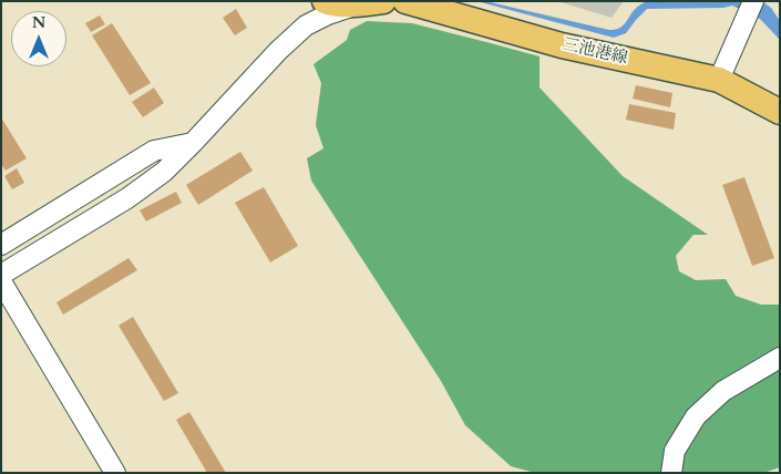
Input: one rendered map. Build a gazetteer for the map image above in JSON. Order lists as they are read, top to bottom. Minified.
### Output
{"streets":{"main road":["三池港線"]},"north":"top"}
